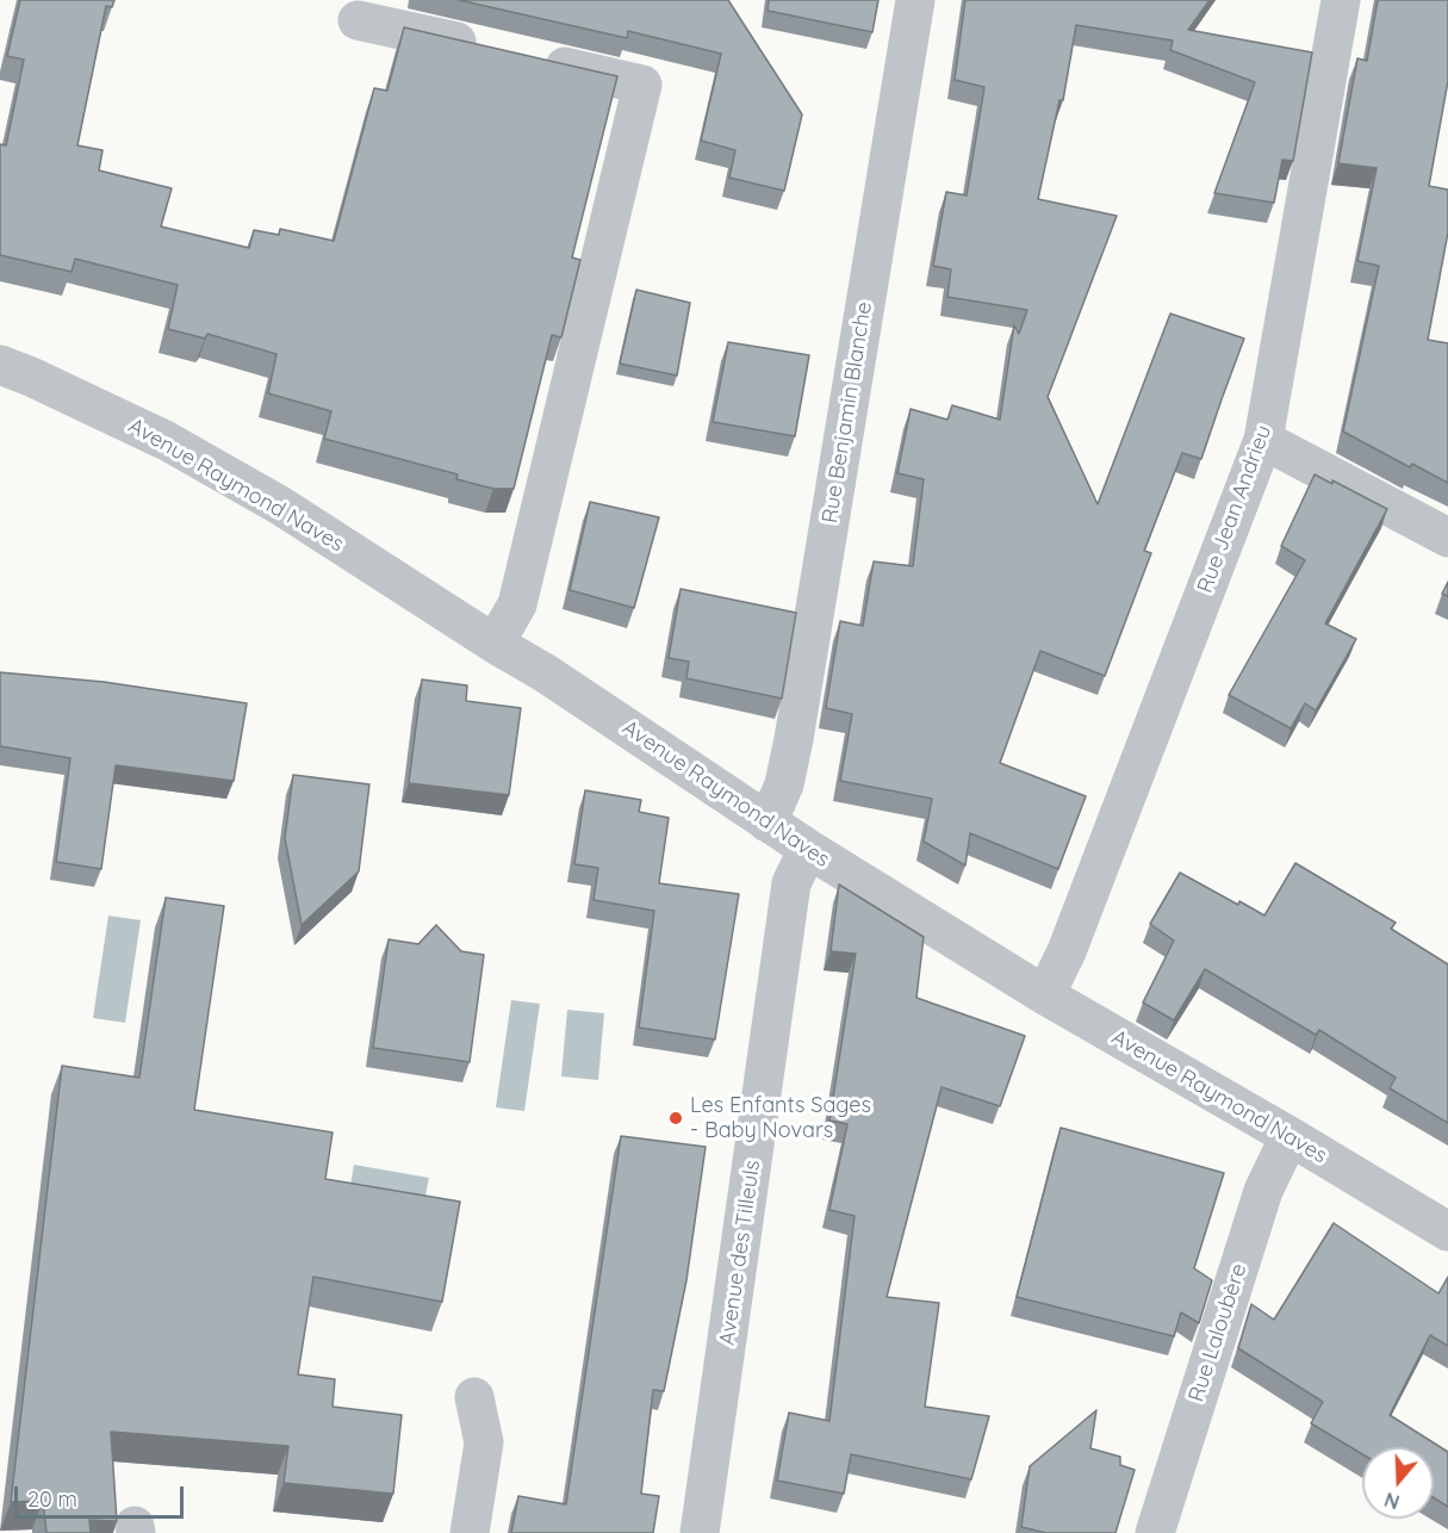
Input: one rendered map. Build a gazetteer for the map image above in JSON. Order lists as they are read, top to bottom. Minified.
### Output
{"streets":{"street":["Rue Benjamin Blanche","Avenue Raymond Naves","Rue Jean Andrieu","Avenue des Tilleuls","Rue Laloubère"]},"crossings":[["Rue Benjamin Blanche","Avenue Raymond Naves"],["Avenue Raymond Naves","Rue Jean Andrieu"],["Avenue Raymond Naves","Avenue des Tilleuls"],["Avenue Raymond Naves","Rue Laloubère"]],"places":["Les Enfants Sages - Baby Novars"],"scale_bar":"20 m","north":"bottom"}
